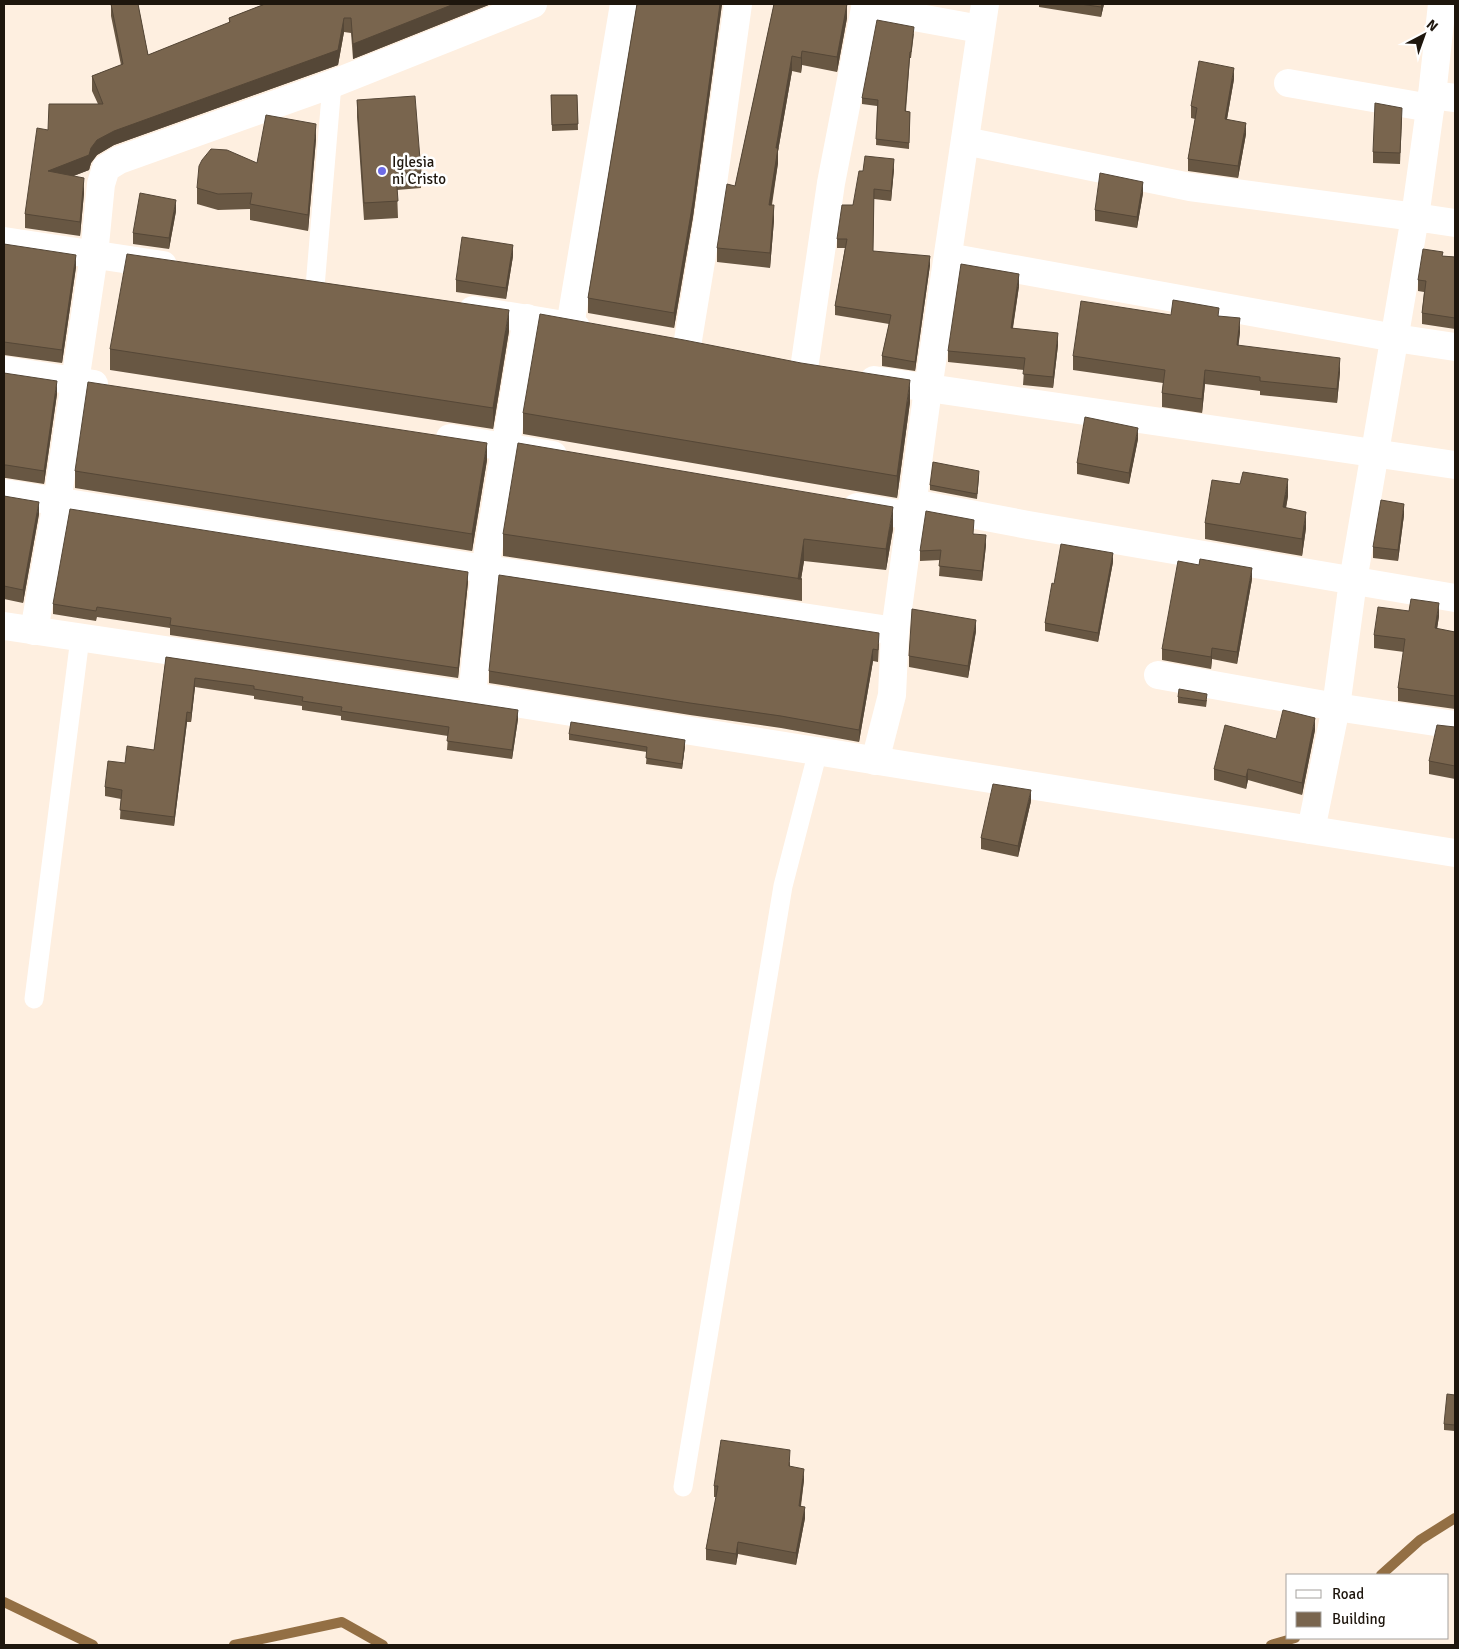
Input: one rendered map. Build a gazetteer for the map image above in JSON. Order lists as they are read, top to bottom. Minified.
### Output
{"places":["Iglesia ni Cristo"],"legend":["Road","Building"],"north":"top right"}
